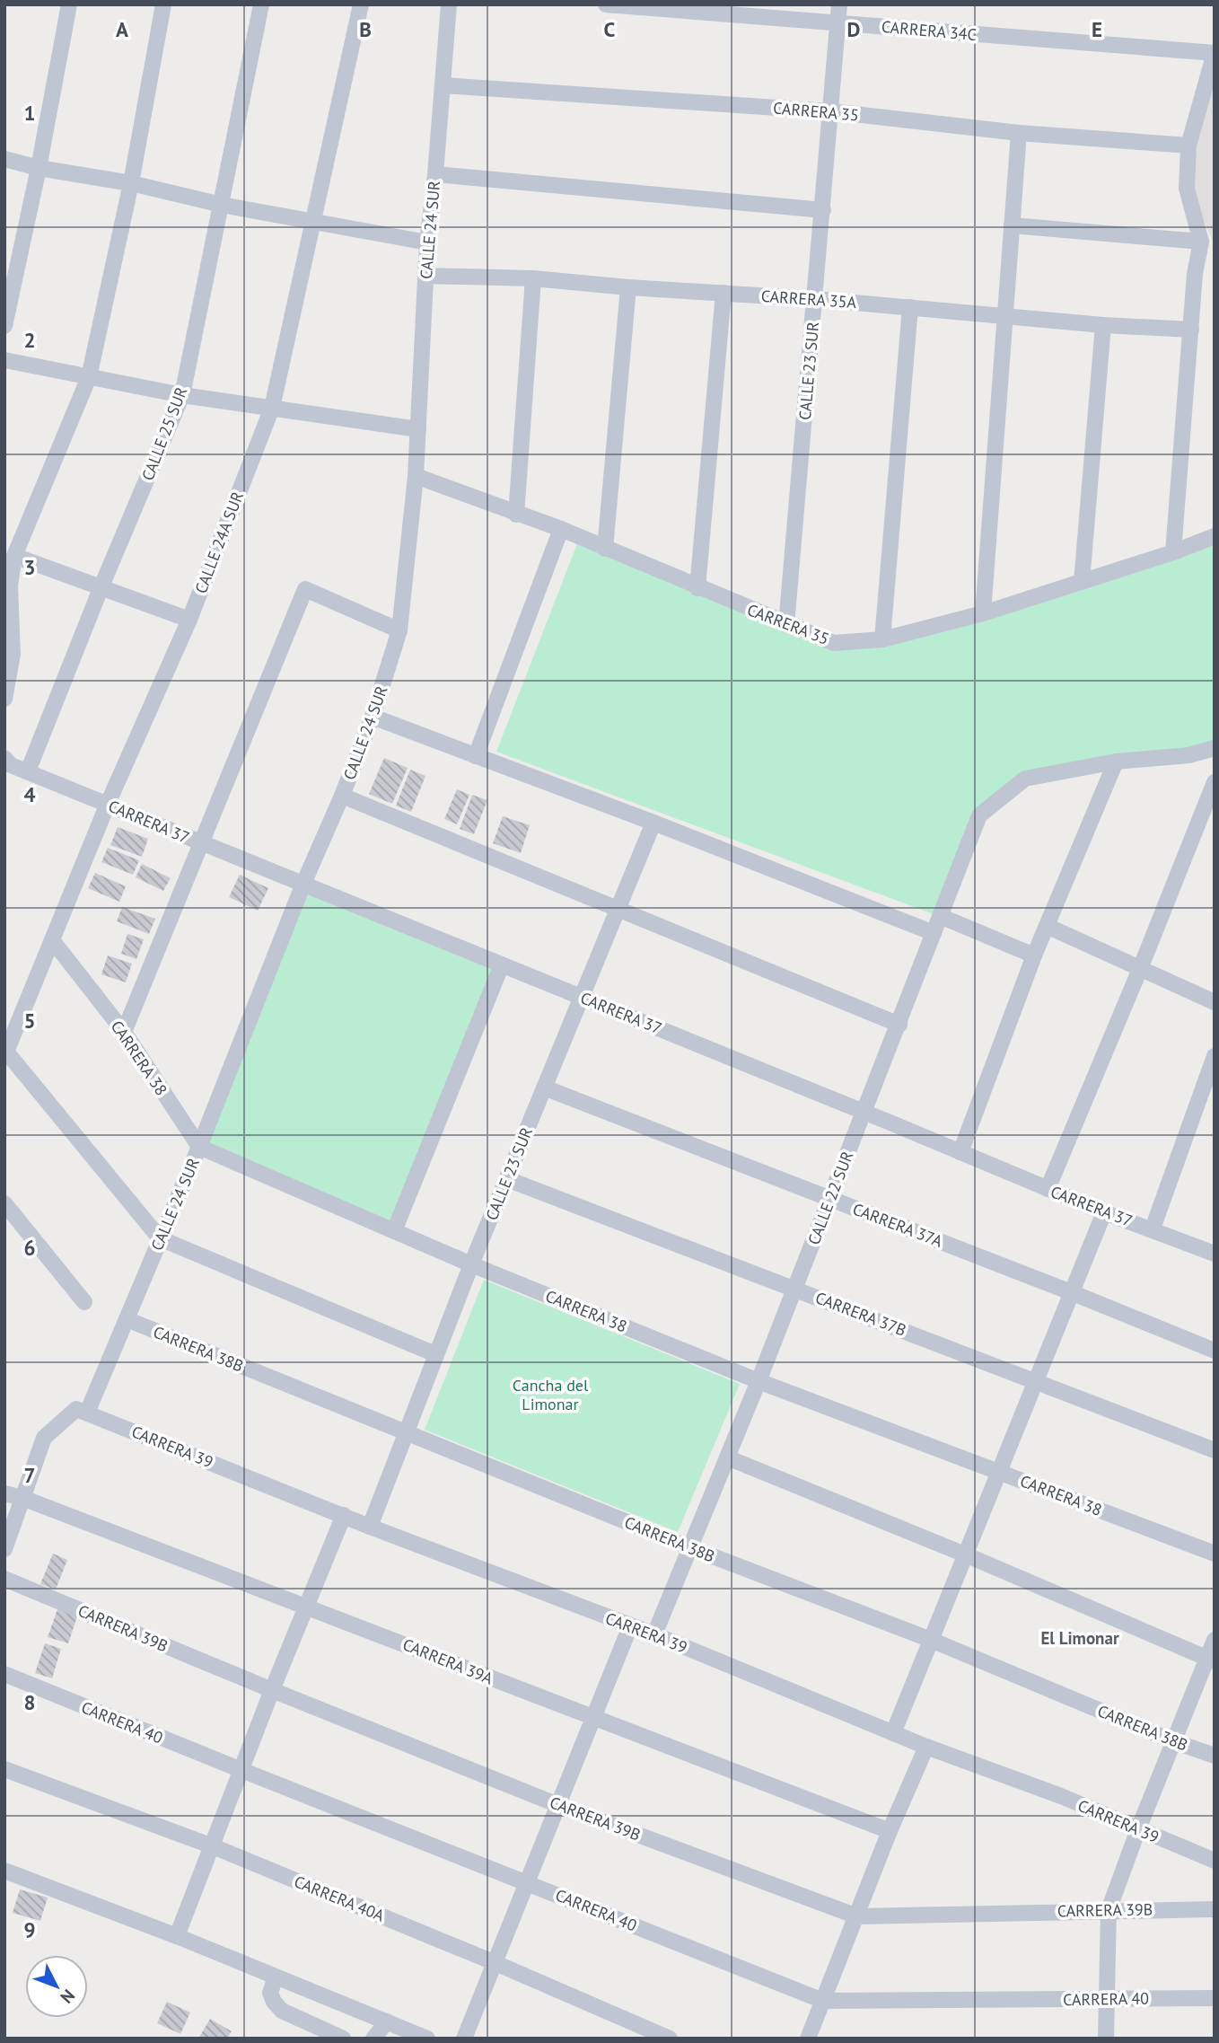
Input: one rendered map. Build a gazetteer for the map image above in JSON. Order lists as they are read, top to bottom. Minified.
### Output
{"streets":{"street":["CARRERA 34C","CARRERA 35","CALLE 24 SUR","CARRERA 35A","CALLE 23 SUR","CALLE 25 SUR","CALLE 24A SUR","CARRERA 37","CARRERA 38","CALLE 22 SUR","CARRERA 37A","CARRERA 37B","CARRERA 38B","CARRERA 39","CARRERA 39B","CARRERA 39A","CARRERA 40","CARRERA 40A"]},"crossings":[["CARRERA 34C","CALLE 23 SUR"],["CARRERA 35","CALLE 24 SUR"],["CARRERA 35","CALLE 23 SUR"],["CALLE 24 SUR","CARRERA 35A"],["CALLE 24 SUR","CARRERA 37"],["CALLE 24 SUR","CARRERA 38"],["CALLE 24 SUR","CARRERA 38B"],["CALLE 24 SUR","CARRERA 39"],["CALLE 24 SUR","CARRERA 39A"],["CARRERA 35A","CALLE 23 SUR"],["CALLE 23 SUR","CARRERA 37"],["CALLE 23 SUR","CARRERA 38"],["CALLE 23 SUR","CARRERA 37A"],["CALLE 23 SUR","CARRERA 37B"],["CALLE 23 SUR","CARRERA 38B"],["CALLE 23 SUR","CARRERA 39"],["CALLE 25 SUR","CARRERA 37"],["CALLE 24A SUR","CARRERA 37"],["CALLE 24A SUR","CARRERA 38"],["CARRERA 37","CALLE 22 SUR"],["CARRERA 38","CALLE 22 SUR"],["CALLE 22 SUR","CARRERA 37A"],["CALLE 22 SUR","CARRERA 37B"],["CALLE 22 SUR","CARRERA 38B"],["CALLE 22 SUR","CARRERA 39"]],"districts":["El Limonar"],"parks":["Cancha del Limonar"],"north":"bottom right","grid":{"columns":["A","B","C","D","E"],"rows":["1","2","3","4","5","6","7","8","9"]}}
